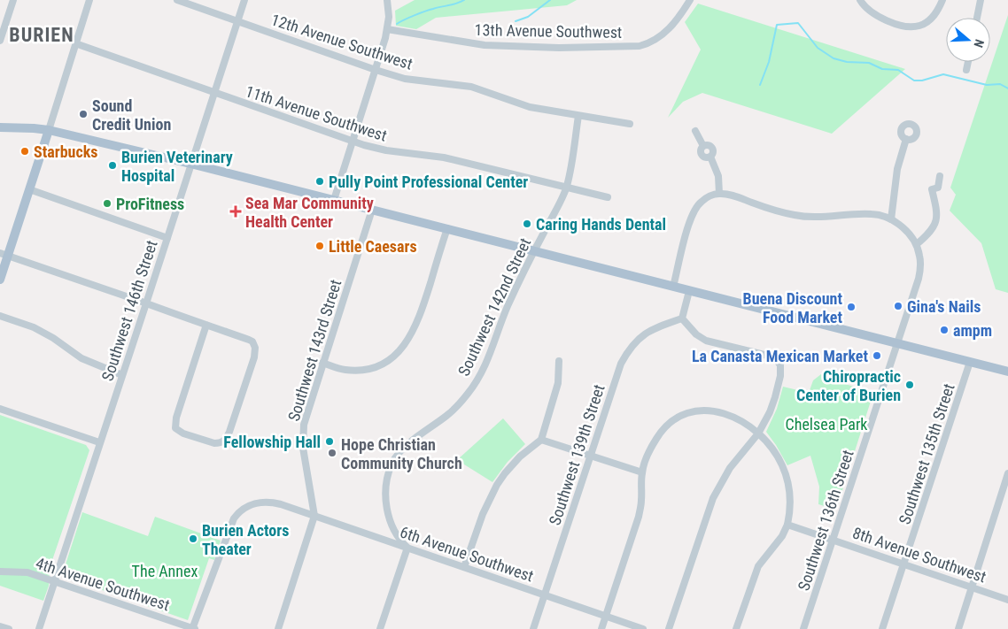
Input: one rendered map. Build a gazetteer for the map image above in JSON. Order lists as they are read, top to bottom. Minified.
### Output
{"streets":{"street":["13th Avenue Southwest","12th Avenue Southwest","11th Avenue Southwest","Southwest 142nd Street","Southwest 146th Street","Southwest 143rd Street","Southwest 135th Street","Southwest 139th Street","Southwest 136th Street","6th Avenue Southwest","8th Avenue Southwest","4th Avenue Southwest"]},"crossings":[["12th Avenue Southwest","Southwest 142nd Street"],["12th Avenue Southwest","Southwest 146th Street"],["11th Avenue Southwest","Southwest 142nd Street"],["11th Avenue Southwest","Southwest 146th Street"],["Southwest 142nd Street","6th Avenue Southwest"],["Southwest 146th Street","4th Avenue Southwest"],["Southwest 143rd Street","6th Avenue Southwest"],["Southwest 135th Street","8th Avenue Southwest"],["Southwest 139th Street","6th Avenue Southwest"],["Southwest 136th Street","8th Avenue Southwest"],["6th Avenue Southwest","4th Avenue Southwest"]],"districts":["BURIEN"],"parks":["Chelsea Park","The Annex"],"places":{"other":["Sound Credit Union","Starbucks","Burien Veterinary Hospital","Pully Point Professional Center","ProFitness","Caring Hands Dental","Little Caesars","Gina's Nails","Buena Discount Food Market","ampm","La Canasta Mexican Market","Chiropractic Center of Burien","Fellowship Hall","Hope Christian Community Church","Burien Actors Theater"],"health":["Sea Mar Community Health Center"]},"north":"right"}
